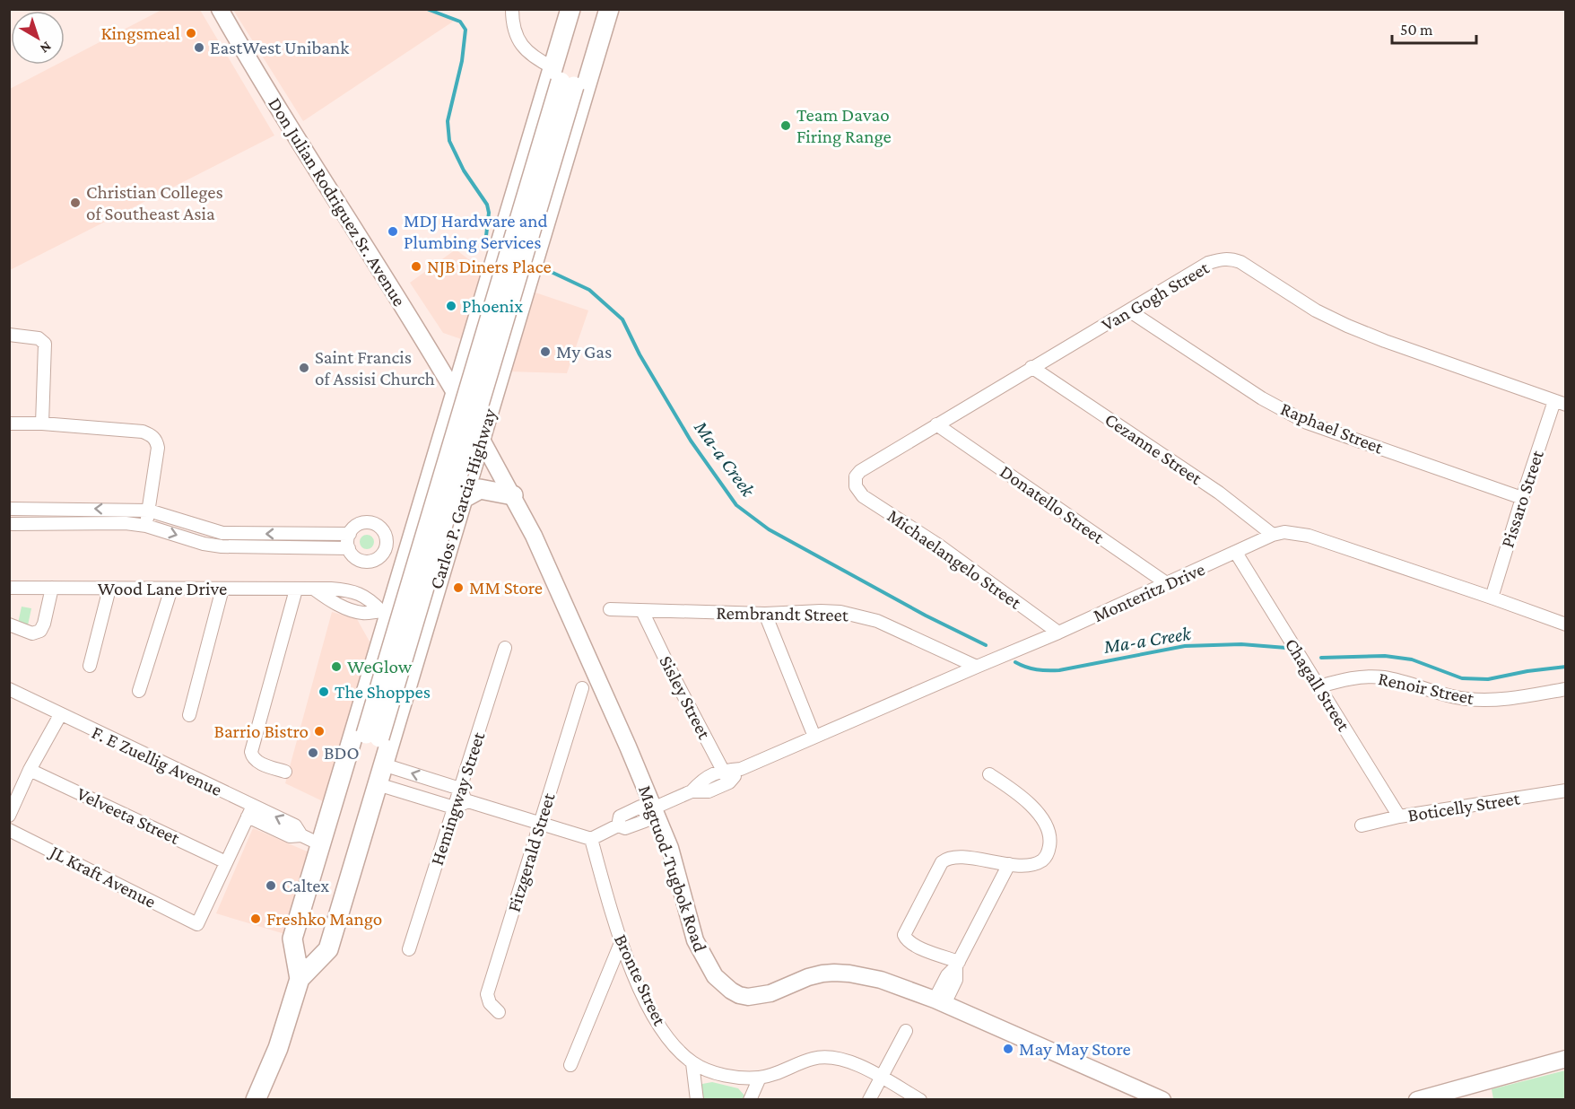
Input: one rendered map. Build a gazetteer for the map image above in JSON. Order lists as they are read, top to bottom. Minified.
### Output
{"streets":{"highway":["Carlos P. Garcia Highway"],"main road":["Don Julian Rodriguez Sr. Avenue","Magtuod-Tugbok Road"],"street":["Van Gogh Street","Raphael Street","Cezanne Street","Pissaro Street","Donatello Street","Michaelangelo Street","Wood Lane Drive","Monteritz Drive","Rembrandt Street","Chagall Street","Renoir Street","Sisley Street","F. E Zuellig Avenue","Hemingway Street","Boticelly Street","Velveeta Street","Fitzgerald Street","JL Kraft Avenue","Bronte Street"]},"crossings":[["Don Julian Rodriguez Sr. Avenue","Carlos P. Garcia Highway"],["Don Julian Rodriguez Sr. Avenue","Magtuod-Tugbok Road"],["Van Gogh Street","Raphael Street"],["Van Gogh Street","Cezanne Street"],["Van Gogh Street","Pissaro Street"],["Van Gogh Street","Donatello Street"],["Van Gogh Street","Michaelangelo Street"],["Raphael Street","Pissaro Street"],["Cezanne Street","Monteritz Drive"],["Carlos P. Garcia Highway","Wood Lane Drive"],["Carlos P. Garcia Highway","F. E Zuellig Avenue"],["Carlos P. Garcia Highway","Magtuod-Tugbok Road"],["Pissaro Street","Monteritz Drive"],["Donatello Street","Monteritz Drive"],["Michaelangelo Street","Monteritz Drive"],["Monteritz Drive","Rembrandt Street"],["Monteritz Drive","Chagall Street"],["Monteritz Drive","Sisley Street"],["Monteritz Drive","Magtuod-Tugbok Road"],["Monteritz Drive","Bronte Street"],["Rembrandt Street","Sisley Street"],["Chagall Street","Renoir Street"],["Chagall Street","Boticelly Street"],["Velveeta Street","JL Kraft Avenue"]],"water":["Ma-a Creek"],"places":["Kingsmeal","EastWest Unibank","Team Davao Firing Range","Christian Colleges of Southeast Asia","MDJ Hardware and Plumbing Services","NJB Diners Place","Phoenix","My Gas","Saint Francis of Assisi Church","MM Store","WeGlow","The Shoppes","Barrio Bistro","BDO","Caltex","Freshko Mango","May May Store"],"scale_bar":"50 m","north":"bottom right"}
